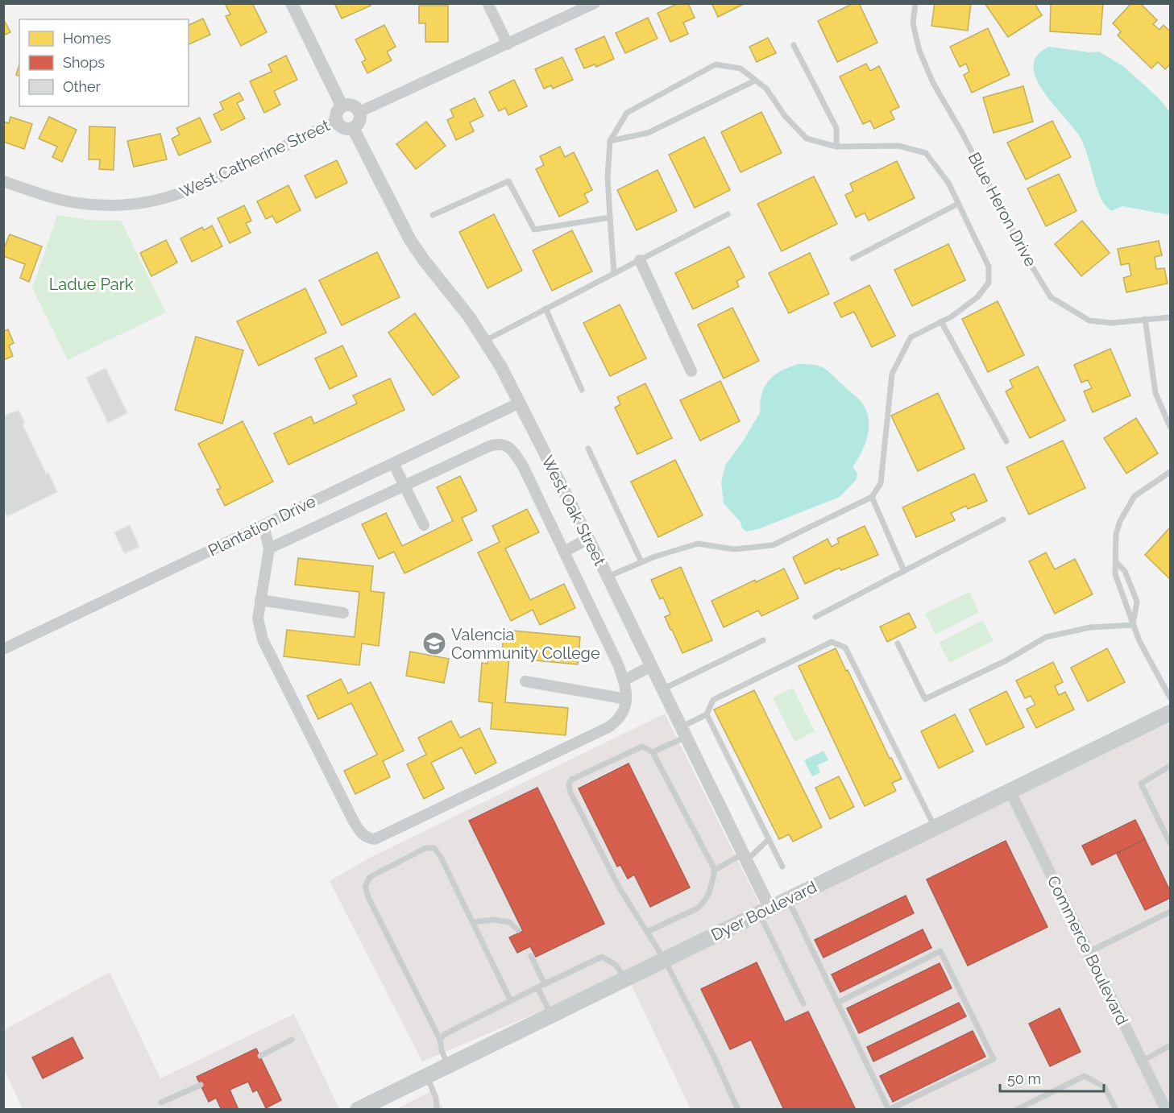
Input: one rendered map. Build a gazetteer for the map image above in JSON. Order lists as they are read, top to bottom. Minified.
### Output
{"streets":{"main road":["Dyer Boulevard"],"street":["West Catherine Street","West Oak Street","Plantation Drive","Commerce Boulevard"],"lane":["Blue Heron Drive"]},"crossings":[["West Catherine Street","West Oak Street"],["West Oak Street","Plantation Drive"],["West Oak Street","Dyer Boulevard"],["Dyer Boulevard","Commerce Boulevard"]],"parks":["Ladue Park"],"places":{"school or university":["Valencia Community College"]},"legend":["Homes","Shops","Other"],"scale_bar":"50 m"}
